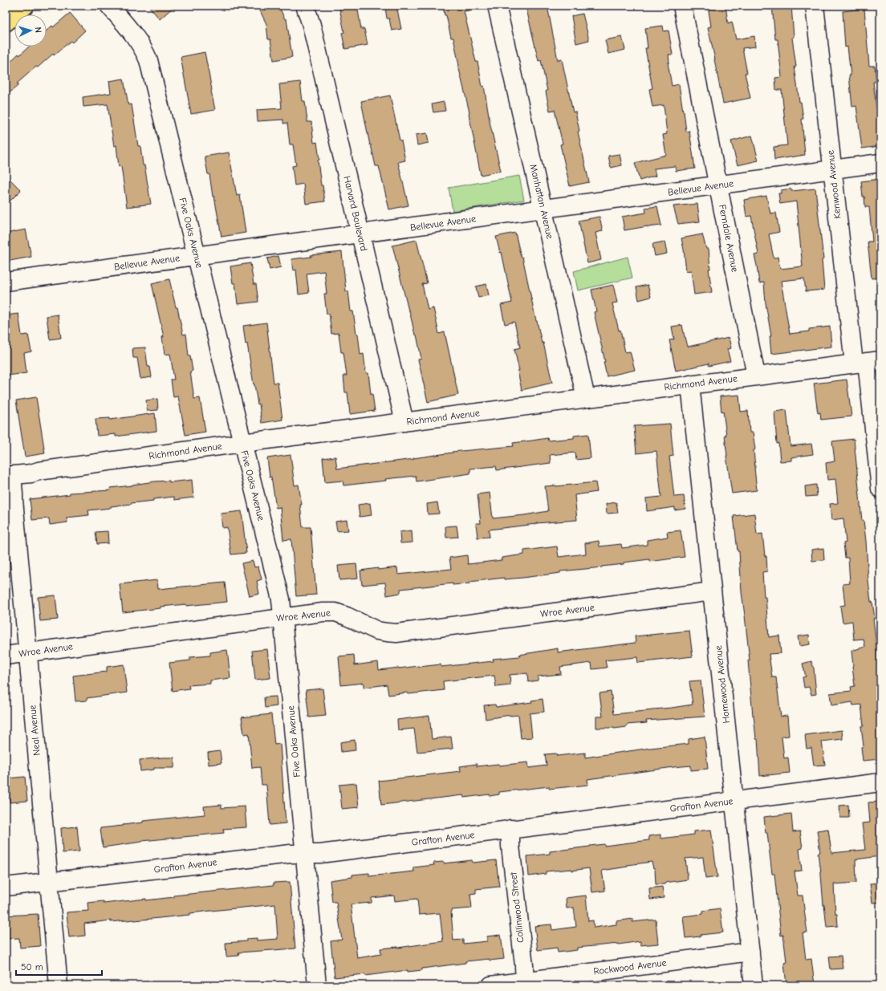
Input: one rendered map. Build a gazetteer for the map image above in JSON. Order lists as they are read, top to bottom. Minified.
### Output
{"streets":{"street":["Kenwood Avenue","Bellevue Avenue","Manhattan Avenue","Harvard Boulevard","Five Oaks Avenue","Ferndale Avenue","Richmond Avenue","Wroe Avenue","Homewood Avenue","Neal Avenue","Grafton Avenue","Collinwood Street","Rockwood Avenue"]},"crossings":[["Kenwood Avenue","Bellevue Avenue"],["Kenwood Avenue","Richmond Avenue"],["Bellevue Avenue","Manhattan Avenue"],["Bellevue Avenue","Harvard Boulevard"],["Bellevue Avenue","Five Oaks Avenue"],["Bellevue Avenue","Ferndale Avenue"],["Manhattan Avenue","Richmond Avenue"],["Harvard Boulevard","Richmond Avenue"],["Five Oaks Avenue","Richmond Avenue"],["Five Oaks Avenue","Wroe Avenue"],["Five Oaks Avenue","Grafton Avenue"],["Ferndale Avenue","Richmond Avenue"],["Richmond Avenue","Homewood Avenue"],["Richmond Avenue","Neal Avenue"],["Wroe Avenue","Homewood Avenue"],["Wroe Avenue","Neal Avenue"],["Homewood Avenue","Grafton Avenue"],["Homewood Avenue","Rockwood Avenue"],["Neal Avenue","Grafton Avenue"],["Grafton Avenue","Collinwood Street"],["Collinwood Street","Rockwood Avenue"]],"scale_bar":"50 m","north":"right"}
